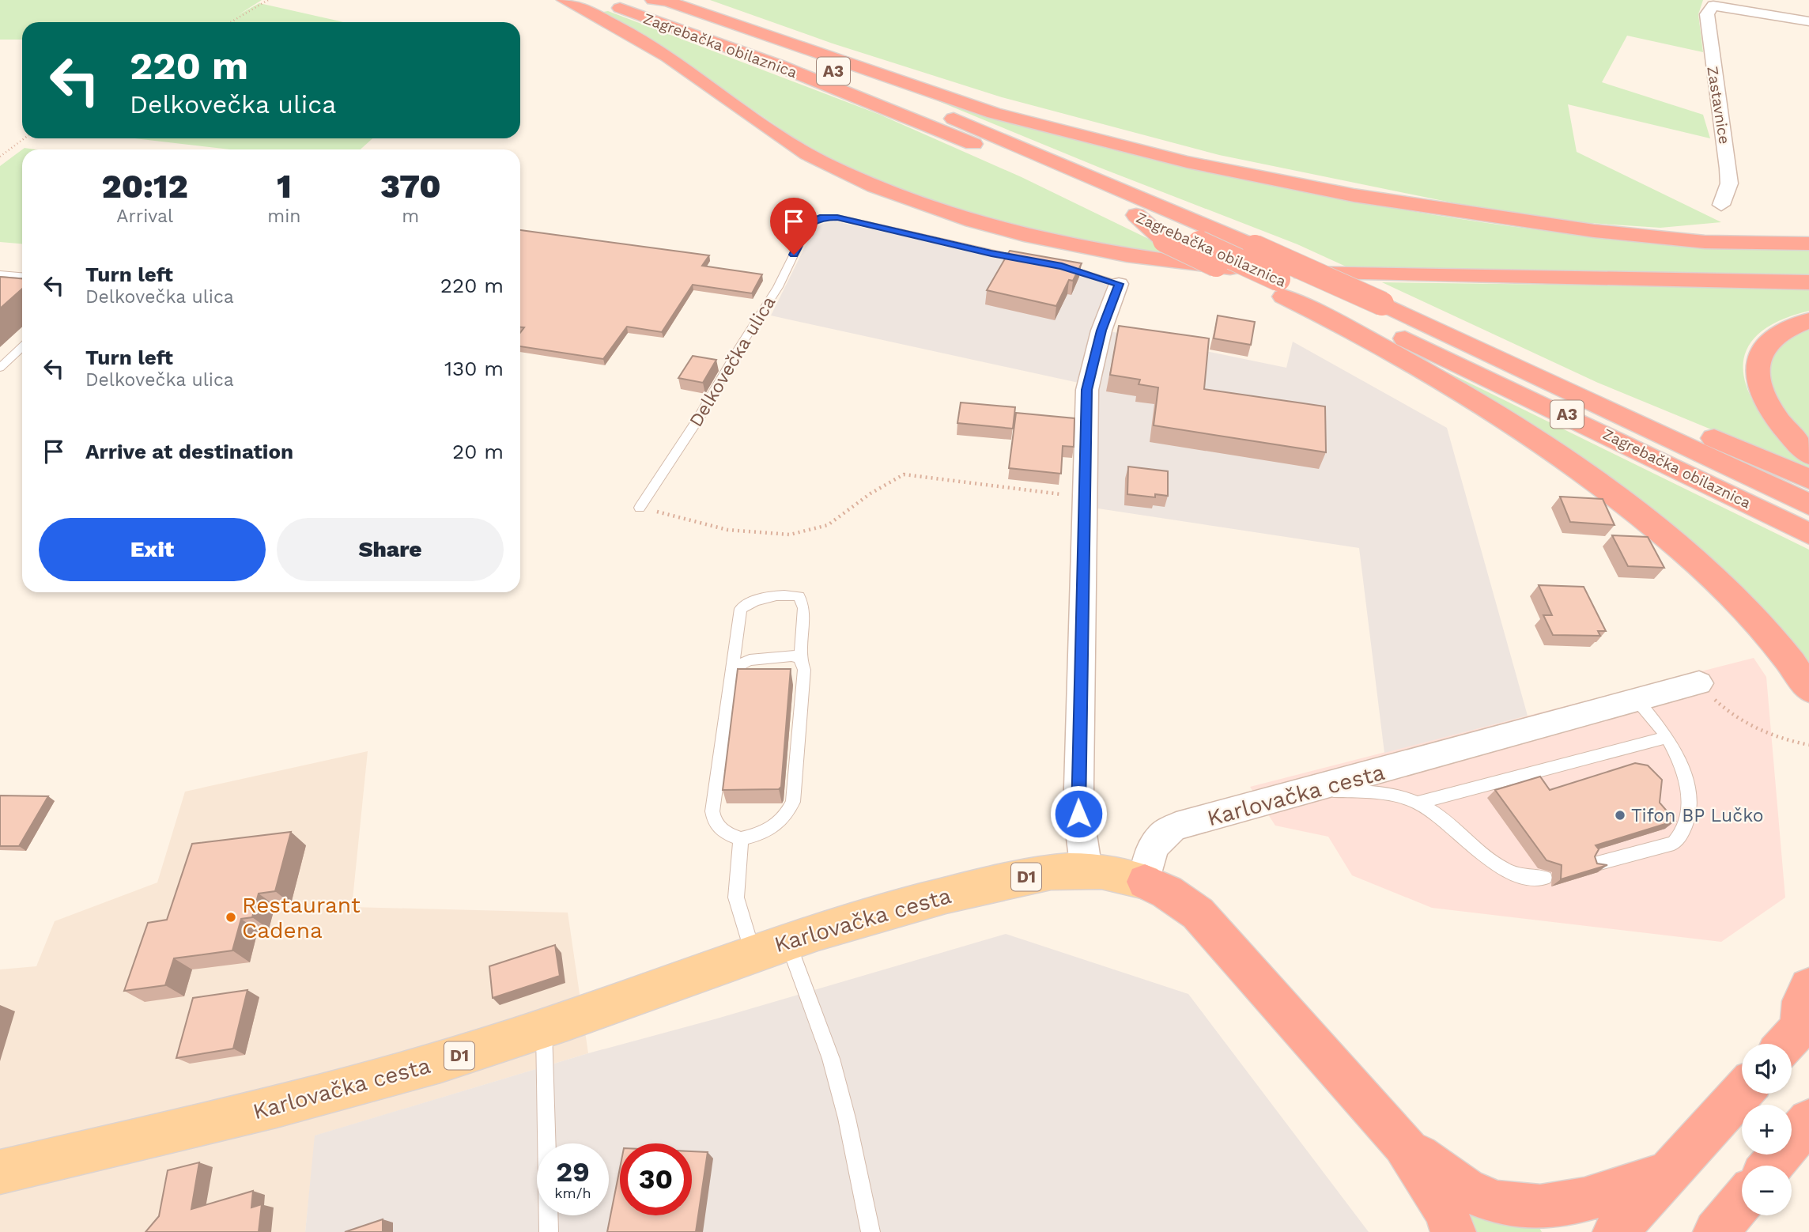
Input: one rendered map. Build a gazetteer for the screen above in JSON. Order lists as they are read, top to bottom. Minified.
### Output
{"streets":{"highway":["Zagrebačka obilaznica","A3"],"main road":["Karlovačka cesta","D1"],"street":["Zastavnice"],"lane":["Delkovečka ulica"]},"places":["Tifon BP Lučko","Restaurant Cadena"],"page":{"turn":["220 m","Delkovečka ulica"],"eta":["20:12","Arrival","1","min","370","m"],"list":[{"name":"Turn left","note":"Delkovečka ulica","value":"220 m"},{"name":"Turn left","note":"Delkovečka ulica","value":"130 m"},{"name":"Arrive at destination","value":"20 m"}],"buttons":["Exit","Share"],"map_buttons":["+","−"],"speed":"29 km/h","limit":"30"}}
